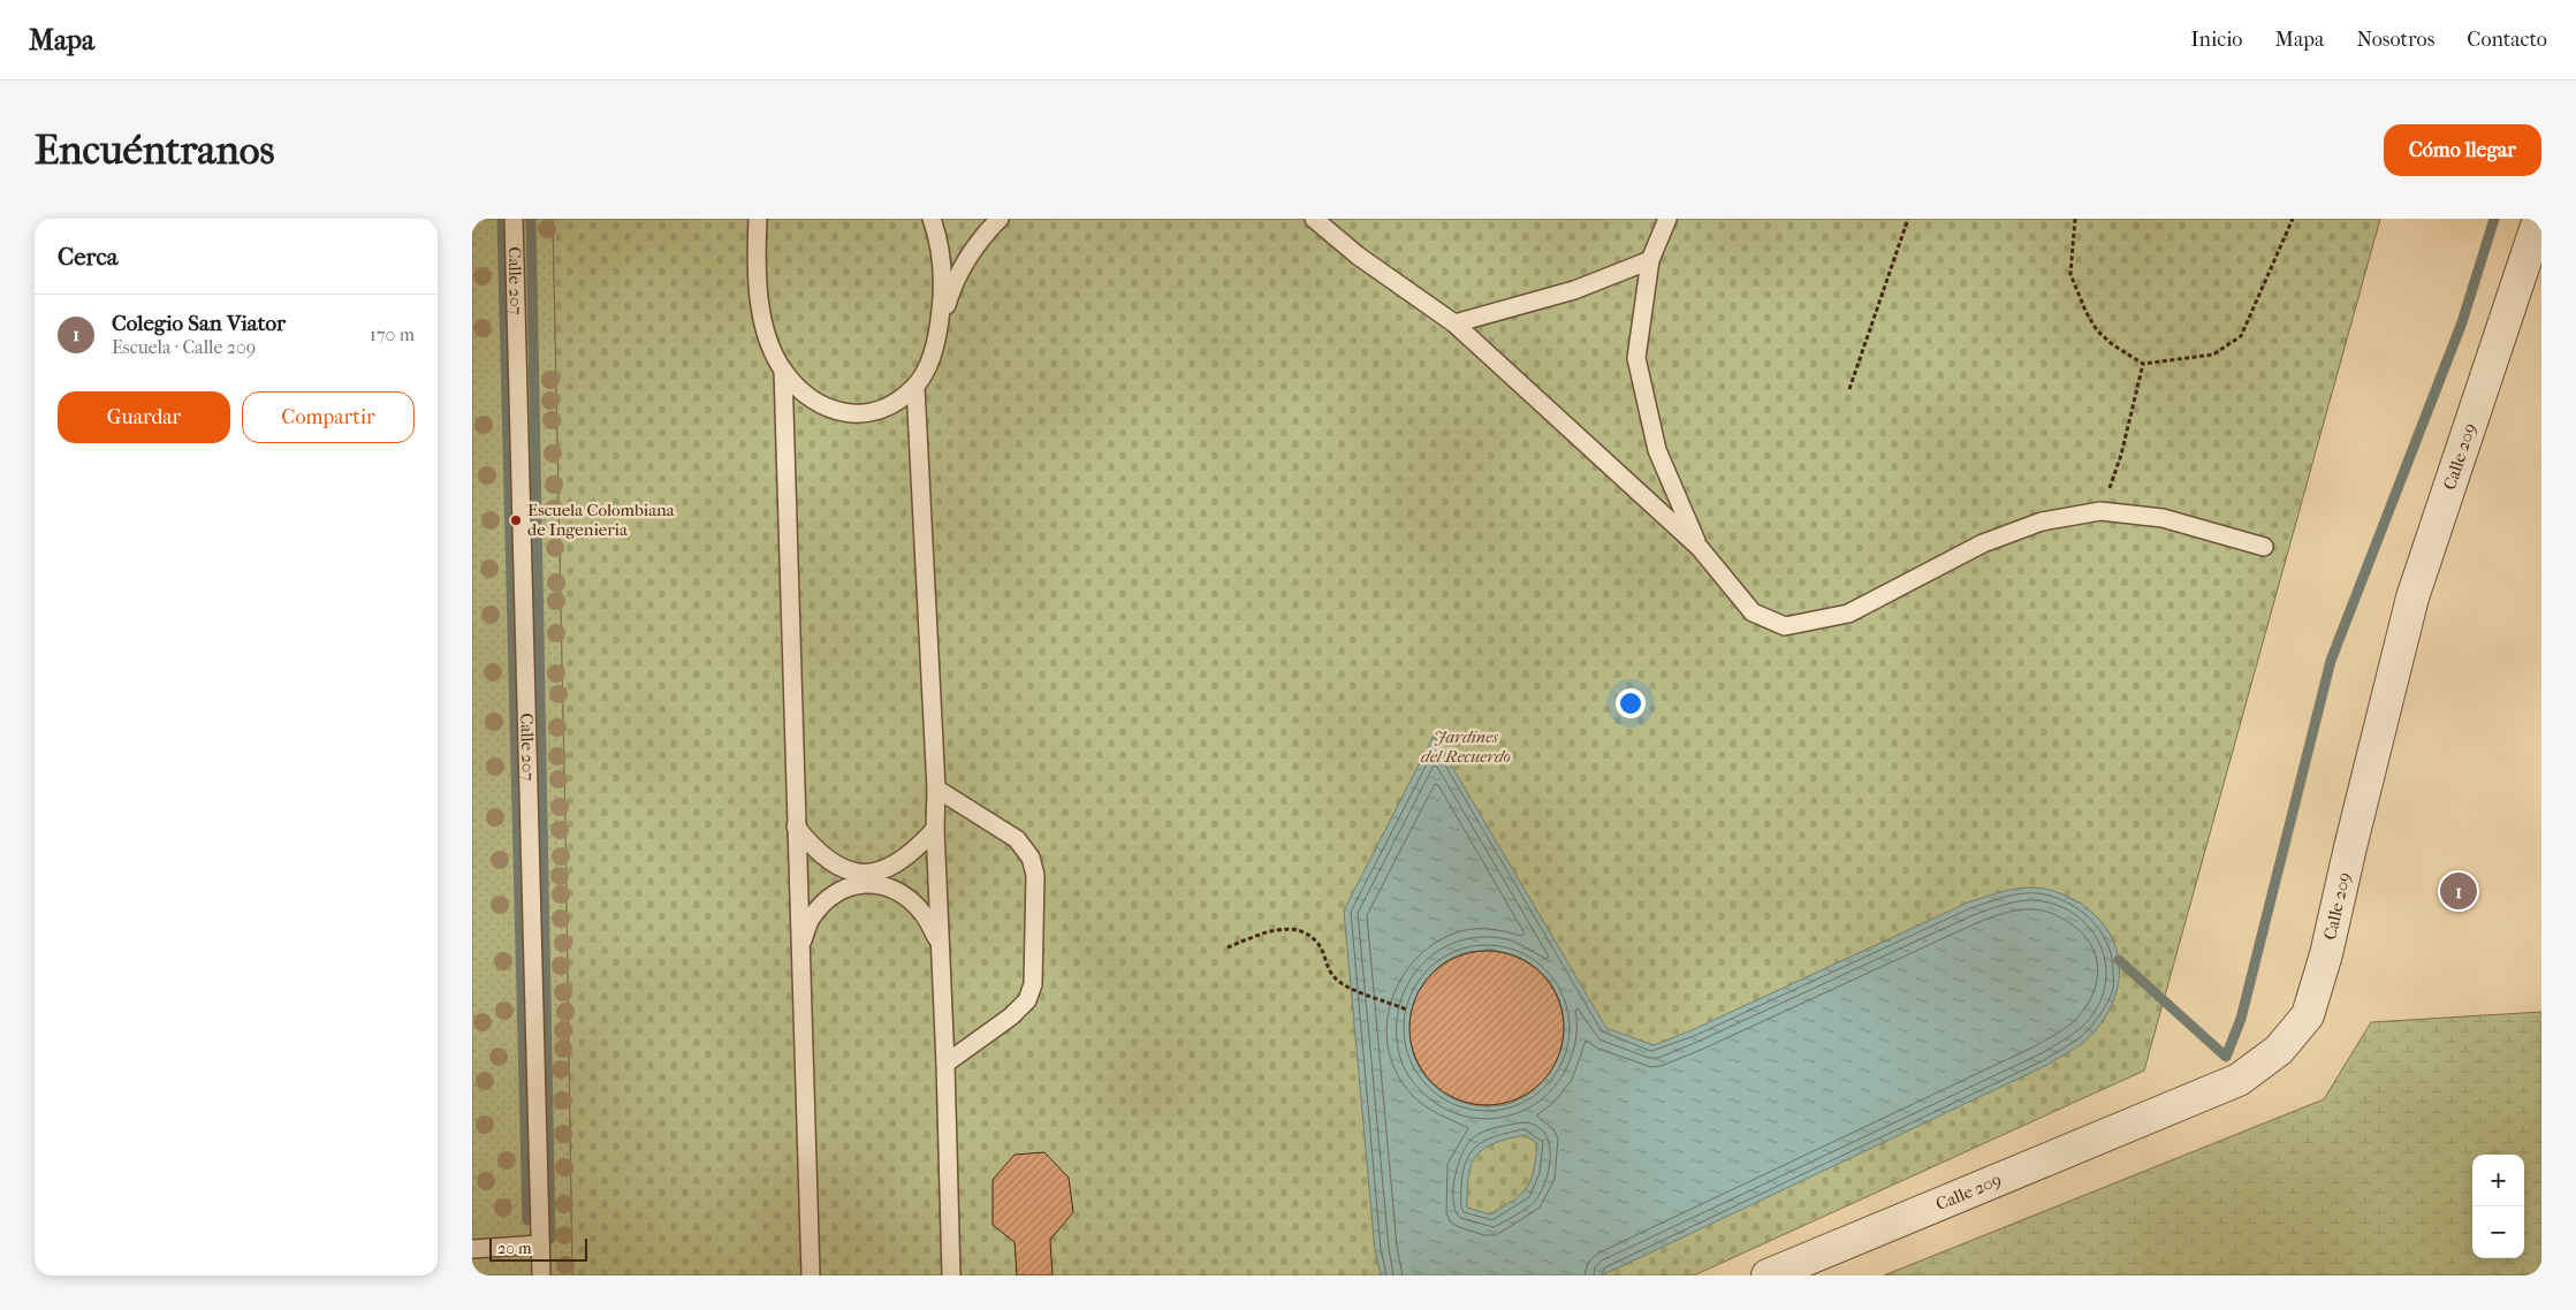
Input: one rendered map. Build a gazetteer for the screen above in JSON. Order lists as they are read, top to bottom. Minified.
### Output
{"streets":{"street":["Calle 209"],"lane":["Calle 207"]},"parks":["Jardines del Recuerdo"],"places":["Escuela Colombiana de Ingenieria"],"scale_bar":"20 m","page":{"header":"Mapa","nav":["Inicio","Mapa","Nosotros","Contacto"],"buttons":["Cómo llegar",["Guardar","Compartir"]],"title":"Encuéntranos","heading":"Cerca","list":[{"mark":"1","name":"Colegio San Viator","note":"Escuela · Calle 209","value":"170 m"}],"pins":"1","map_buttons":["+","−"],"scale":"20 m"}}
